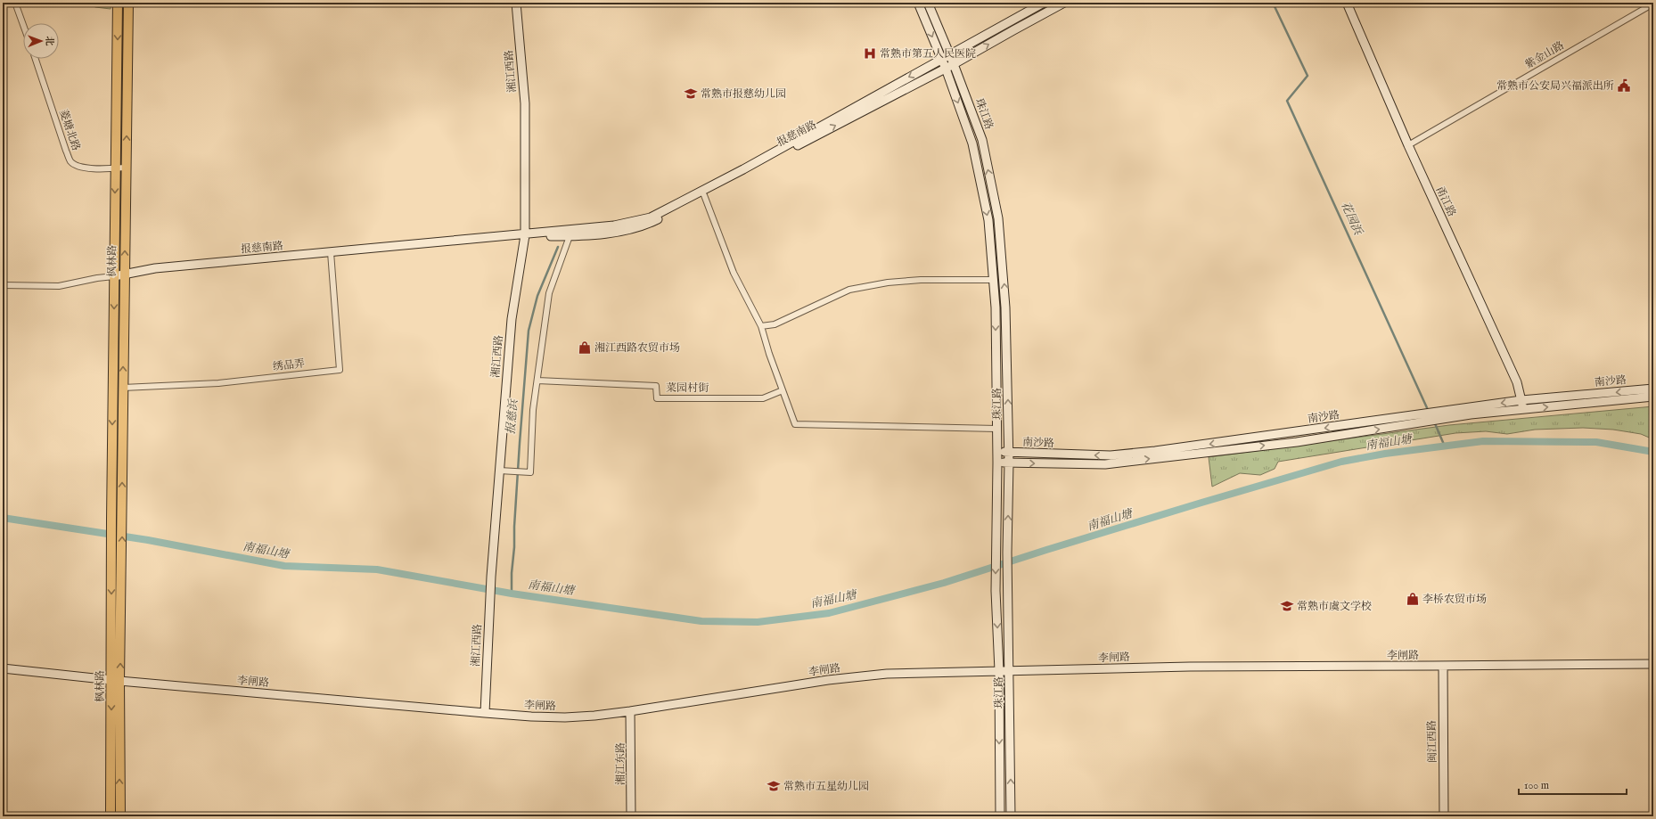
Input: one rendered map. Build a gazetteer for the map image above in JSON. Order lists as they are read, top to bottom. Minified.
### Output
{"streets":{"main road":["枫林路"],"street":["紫金山路","湘江西路","珠江路","菱塘北路","报慈南路","甬江路","绣品弄","南沙路","菜园村街","李闸路","闽江西路","湘江东路"]},"crossings":[["紫金山路","甬江路"],["湘江西路","报慈南路"],["湘江西路","李闸路"],["珠江路","报慈南路"],["珠江路","南沙路"],["珠江路","李闸路"],["菱塘北路","枫林路"],["报慈南路","枫林路"],["报慈南路","绣品弄"],["甬江路","南沙路"],["枫林路","绣品弄"],["枫林路","李闸路"],["李闸路","闽江西路"],["李闸路","湘江东路"]],"water":["花园浜","报慈浜","南福山塘"],"places":{"hospital":["常熟市第五人民医院"],"public building":["常熟市公安局兴福派出所"],"school or university":["常熟市报慈幼儿园","常熟市虞文学校","常熟市五星幼儿园"],"shop":["湘江西路农贸市场","李桥农贸市场"]},"scale_bar":"100 m","north":"right"}
